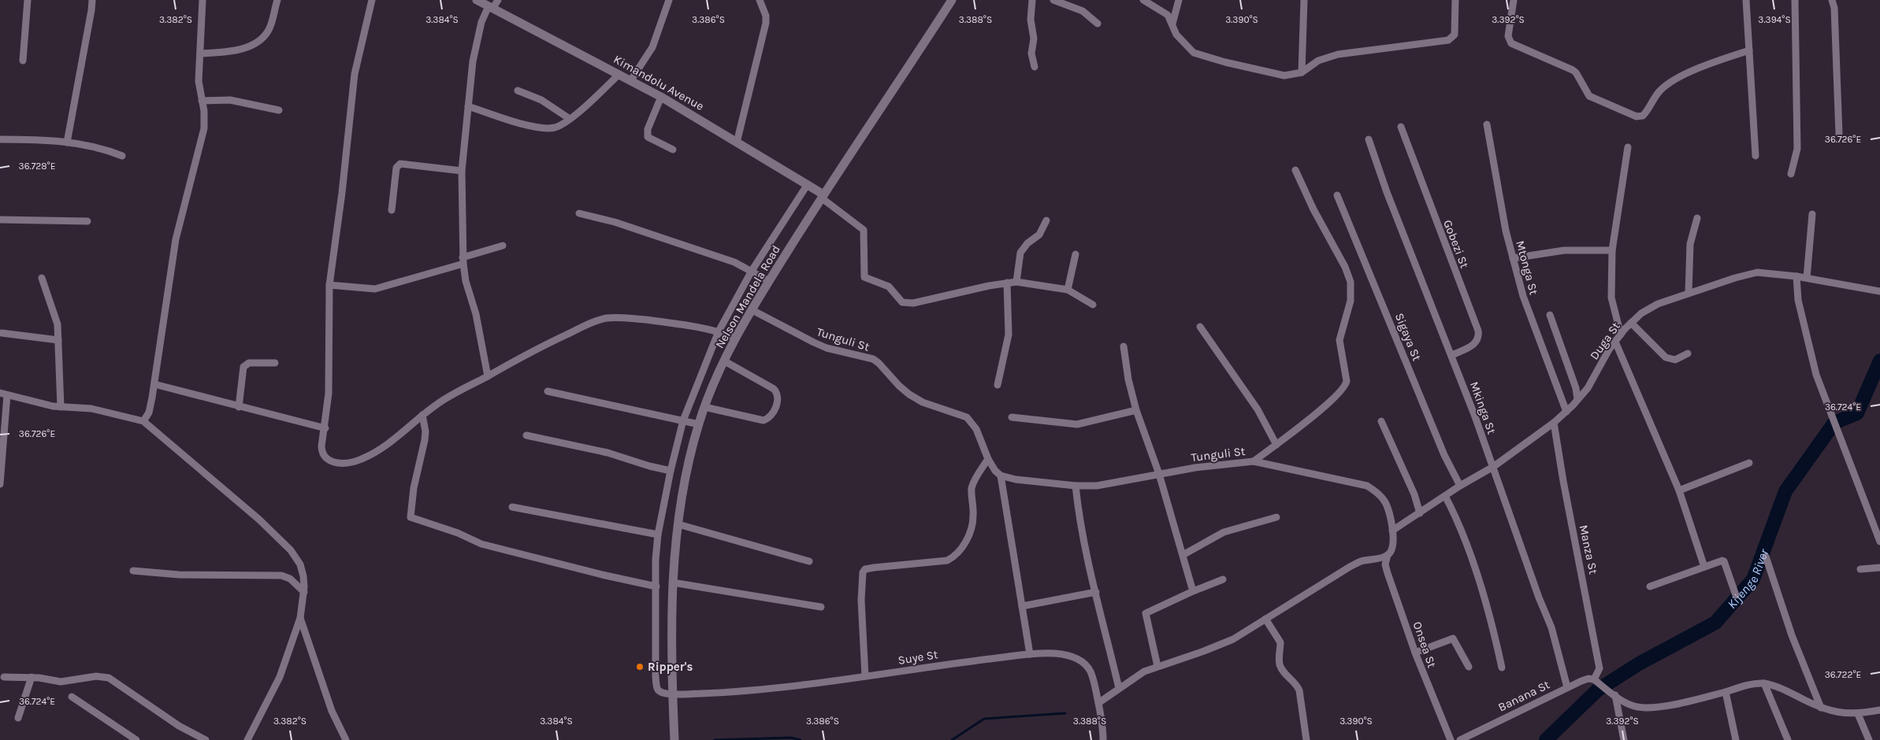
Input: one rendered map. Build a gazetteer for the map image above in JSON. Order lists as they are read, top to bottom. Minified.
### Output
{"streets":{"main road":["Kimandolu Avenue","Nelson Mandela Road"],"street":["Gobezi St","Mtonga St","Sigaya St","Tunguli St","Duga St","Mkinga St","Manza St","Onsea St","Suye St","Banana St"]},"crossings":[["Kimandolu Avenue","Nelson Mandela Road"],["Gobezi St","Mkinga St"],["Mtonga St","Duga St"],["Nelson Mandela Road","Tunguli St"],["Nelson Mandela Road","Suye St"],["Sigaya St","Duga St"],["Tunguli St","Duga St"],["Tunguli St","Onsea St"],["Duga St","Mkinga St"],["Duga St","Manza St"],["Mkinga St","Banana St"],["Manza St","Banana St"]],"water":["Kijenge River"],"places":["Ripper's"],"coordinates":["3.382°S","3.384°S","3.386°S","3.388°S","3.390°S","3.392°S","3.394°S","36.726°E","36.728°E","36.724°E","36.722°E"]}
